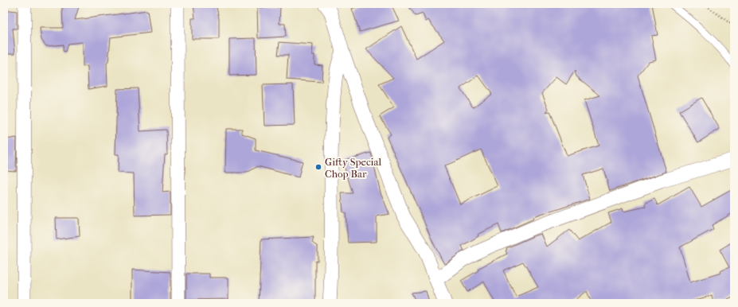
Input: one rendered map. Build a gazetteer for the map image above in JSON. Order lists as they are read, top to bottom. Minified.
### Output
{"places":["Gifty Special Chop Bar"]}
